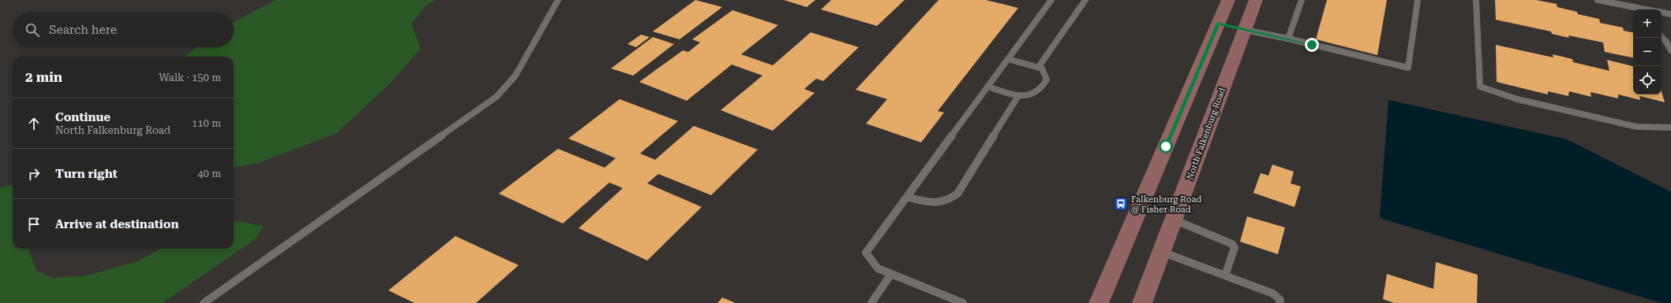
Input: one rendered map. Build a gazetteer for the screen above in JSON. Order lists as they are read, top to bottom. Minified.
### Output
{"streets":{"street":["North Falkenburg Road"]},"places":{"bus stop":["Falkenburg Road @ Fisher Road"]},"page":{"map_buttons":["+","−"],"search":"Search here","heading":["2 min","Walk · 150 m"],"list":[["Continue","North Falkenburg Road","110 m"],["Turn right","40 m"],"Arrive at destination"]}}
